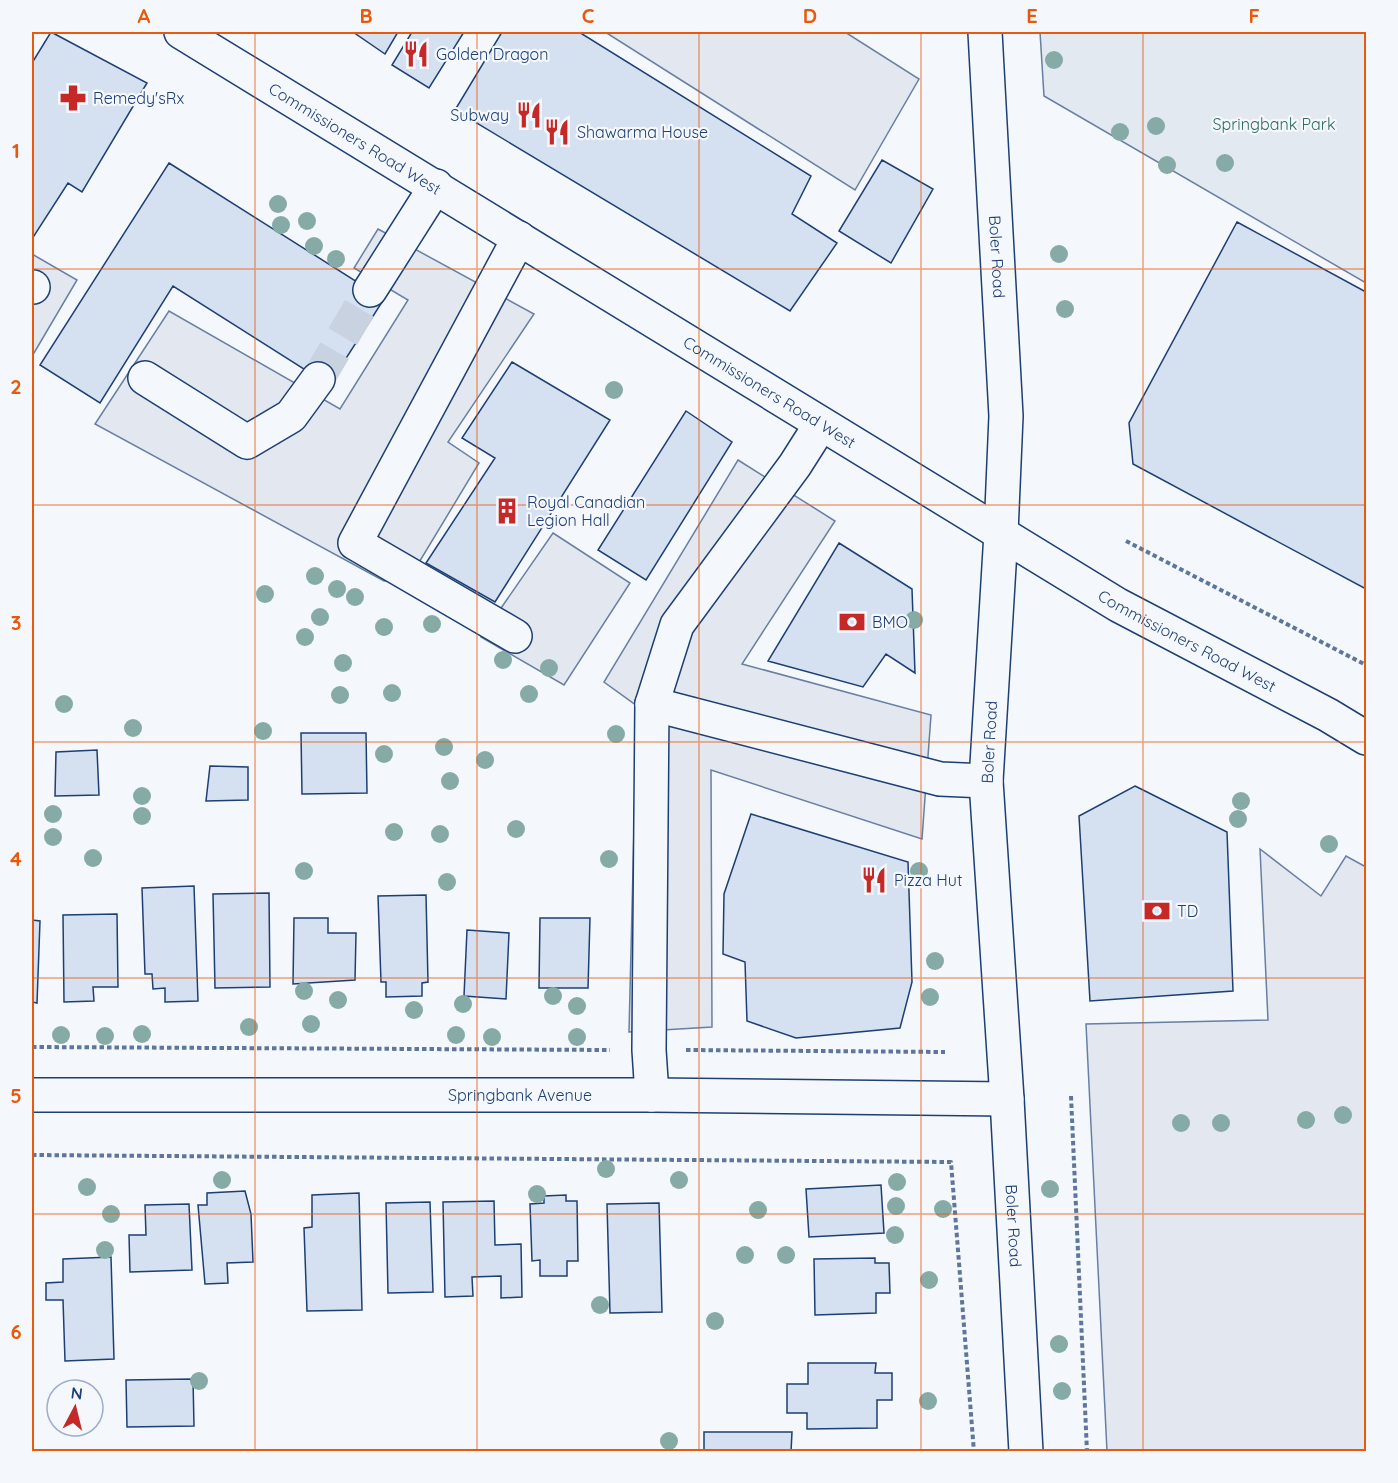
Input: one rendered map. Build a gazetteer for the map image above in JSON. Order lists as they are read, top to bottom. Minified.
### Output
{"streets":{"main road":["Commissioners Road West","Boler Road","Springbank Avenue"]},"crossings":[["Commissioners Road West","Boler Road"],["Boler Road","Springbank Avenue"]],"parks":["Springbank Park"],"places":{"restaurant":["Golden Dragon","Subway","Shawarma House","Pizza Hut"],"pharmacy":["Remedy'sRx"],"building":["Royal Canadian Legion Hall"],"bank":["BMO","TD"]},"north":"top","grid":{"columns":["A","B","C","D","E","F"],"rows":["1","2","3","4","5","6"]}}
